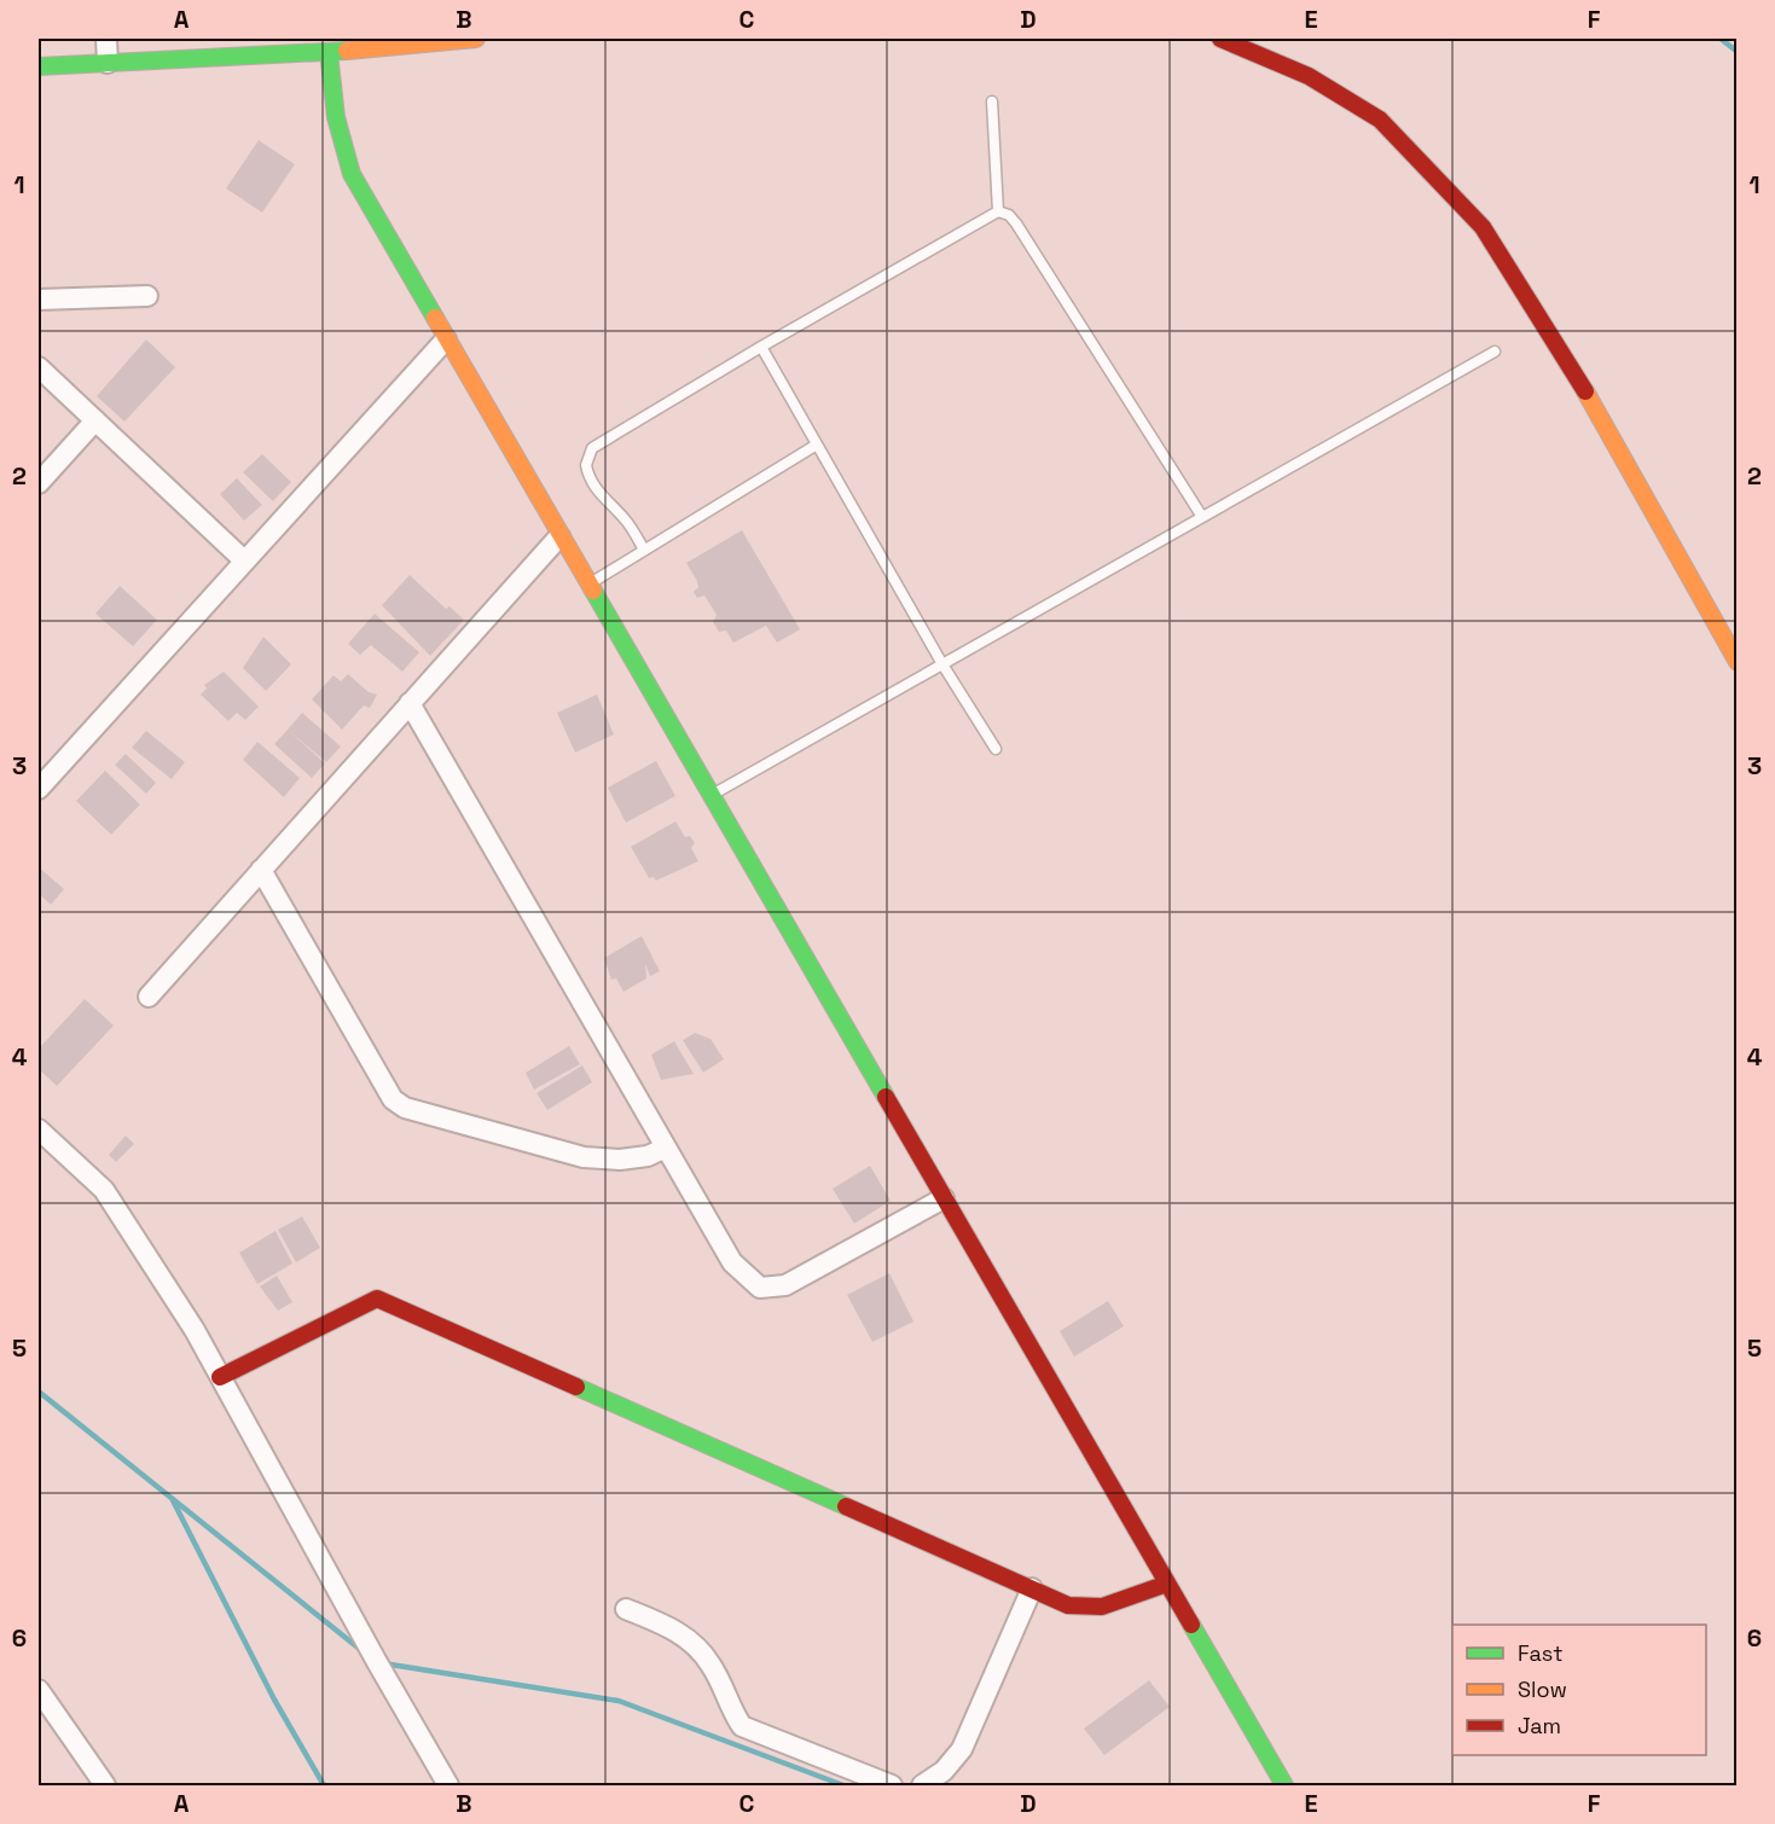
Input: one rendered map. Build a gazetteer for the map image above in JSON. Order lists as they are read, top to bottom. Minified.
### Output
{"legend":["Fast","Slow","Jam"],"grid":{"columns":["A","B","C","D","E","F"],"rows":["1","2","3","4","5","6"]}}
